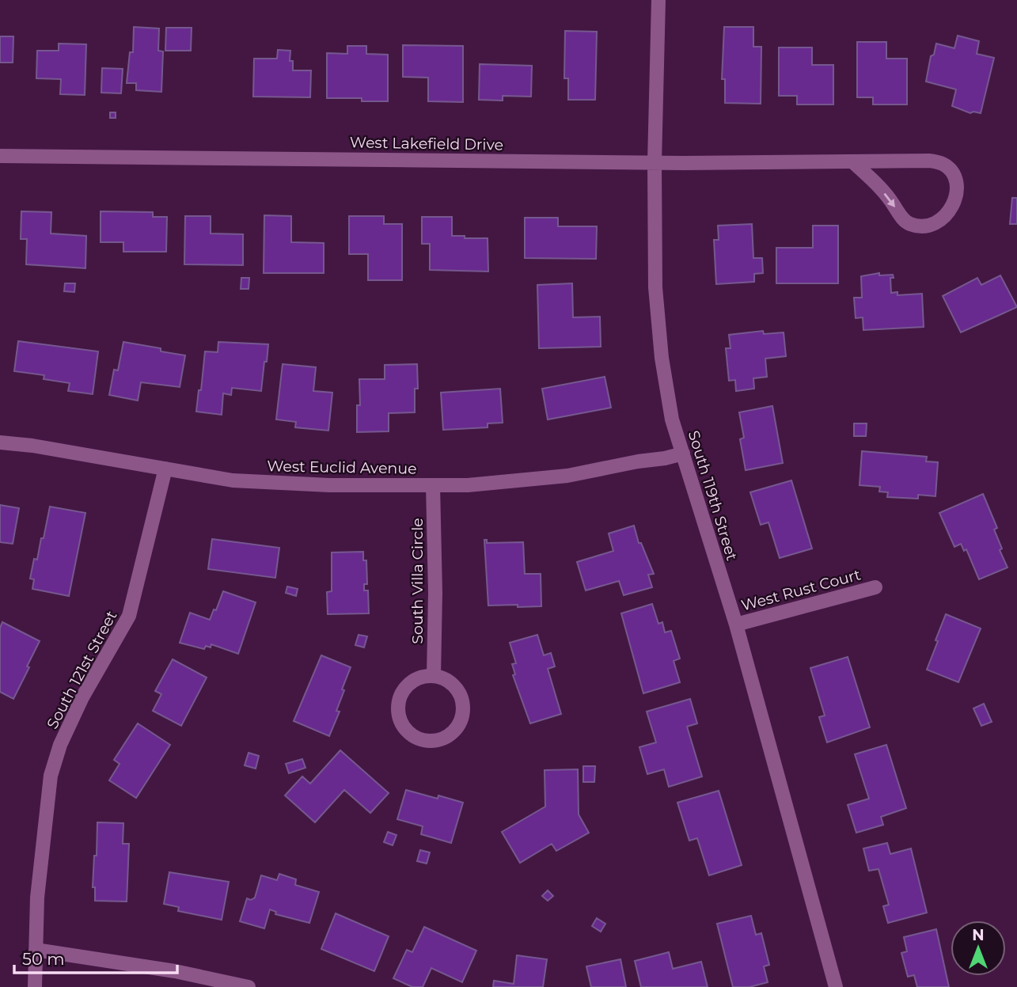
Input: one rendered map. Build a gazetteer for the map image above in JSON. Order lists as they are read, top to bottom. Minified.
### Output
{"streets":{"street":["West Lakefield Drive","West Euclid Avenue","South 119th Street","South Villa Circle","West Rust Court","South 121st Street"]},"crossings":[["West Lakefield Drive","South 119th Street"],["West Euclid Avenue","South 119th Street"],["West Euclid Avenue","South Villa Circle"],["West Euclid Avenue","South 121st Street"],["South 119th Street","West Rust Court"]],"scale_bar":"50 m","north":"top"}
